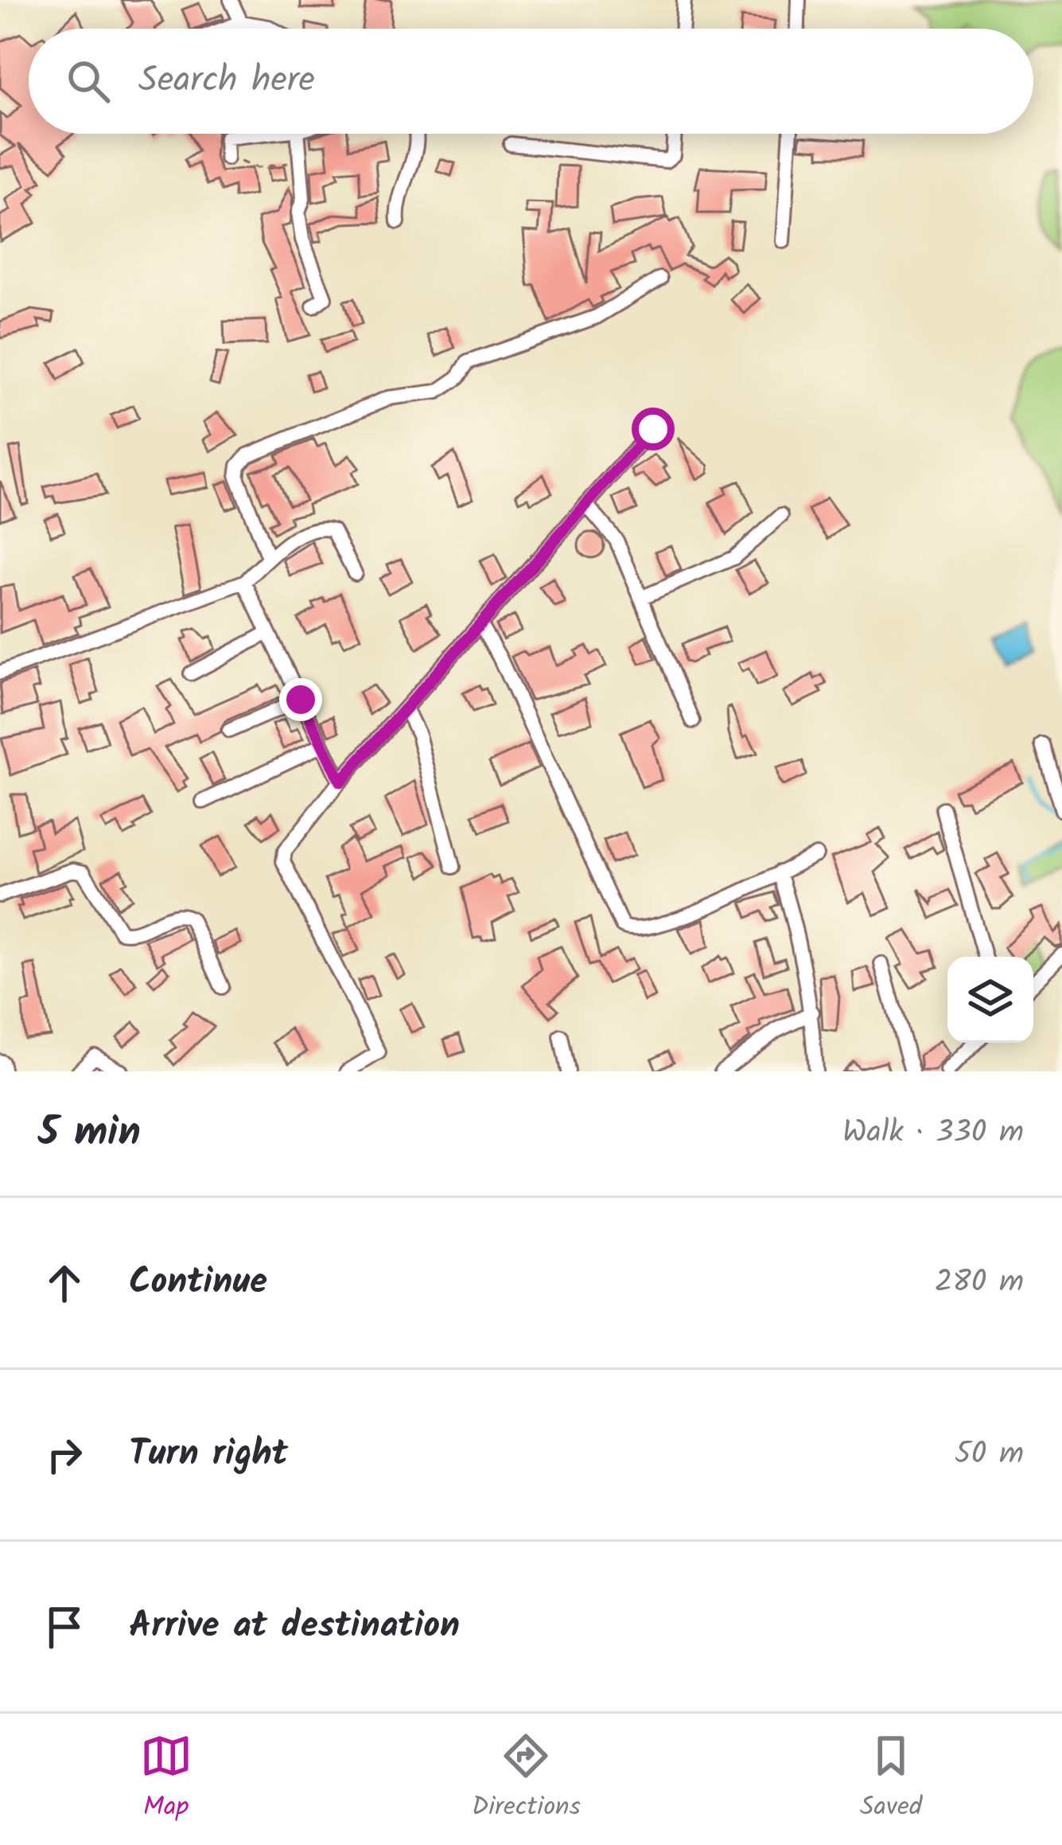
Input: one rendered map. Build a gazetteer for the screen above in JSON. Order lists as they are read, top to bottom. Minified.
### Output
{"page":{"search":"Search here","heading":["5 min","Walk · 330 m"],"list":[["Continue","280 m"],["Turn right","50 m"],"Arrive at destination"],"nav":["Map","Directions","Saved"]}}
